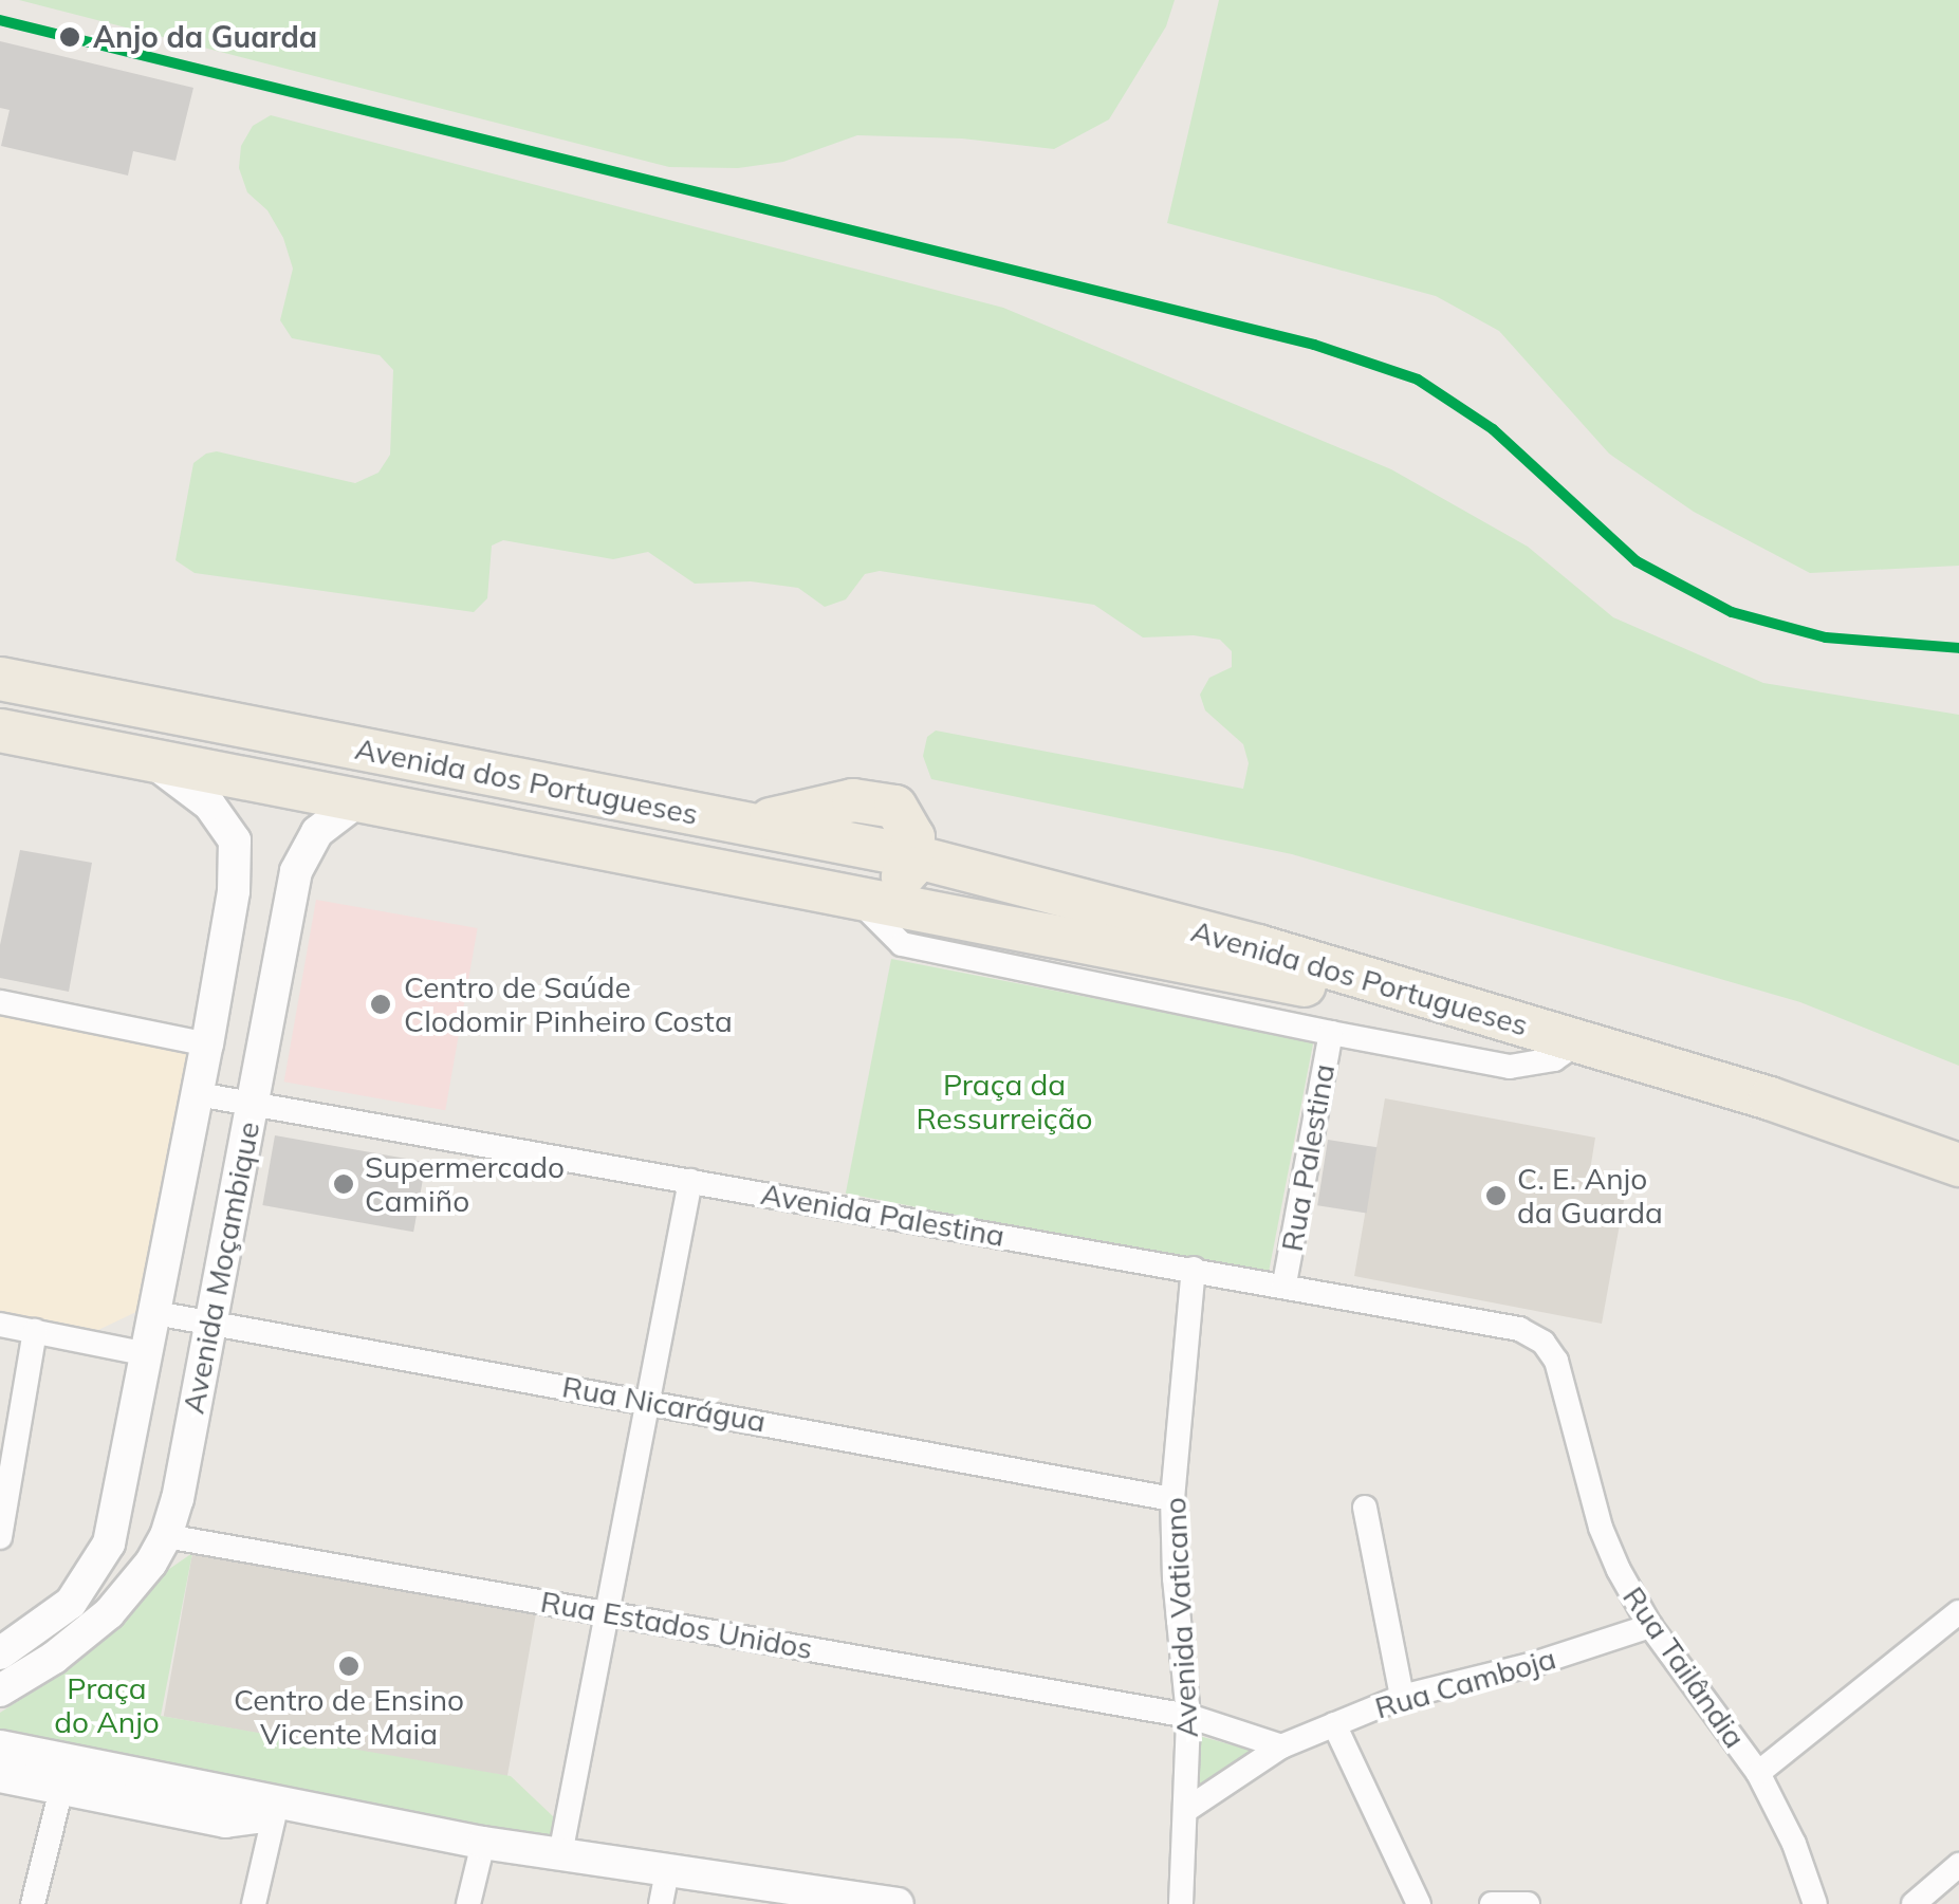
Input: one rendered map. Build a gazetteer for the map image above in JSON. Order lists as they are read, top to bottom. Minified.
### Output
{"streets":{"highway":["Avenida dos Portugueses"],"main road":["Avenida Moçambique"],"street":["Rua Palestina","Avenida Palestina","Rua Nicarágua","Avenida Vaticano","Rua Estados Unidos","Rua Tailândia","Rua Camboja"]},"crossings":[["Avenida dos Portugueses","Avenida Moçambique"],["Rua Palestina","Avenida Palestina"],["Avenida Palestina","Avenida Moçambique"],["Avenida Palestina","Avenida Vaticano"],["Avenida Palestina","Rua Tailândia"],["Avenida Moçambique","Rua Nicarágua"],["Avenida Moçambique","Rua Estados Unidos"],["Rua Nicarágua","Avenida Vaticano"],["Avenida Vaticano","Rua Estados Unidos"],["Avenida Vaticano","Rua Camboja"],["Rua Tailândia","Rua Camboja"]],"parks":["Praça da Ressurreição","Praça do Anjo"],"places":["Anjo da Guarda","Centro de Saúde Clodomir Pinheiro Costa","Supermercado Camiño","C. E. Anjo da Guarda","Centro de Ensino Vicente Maia"]}
